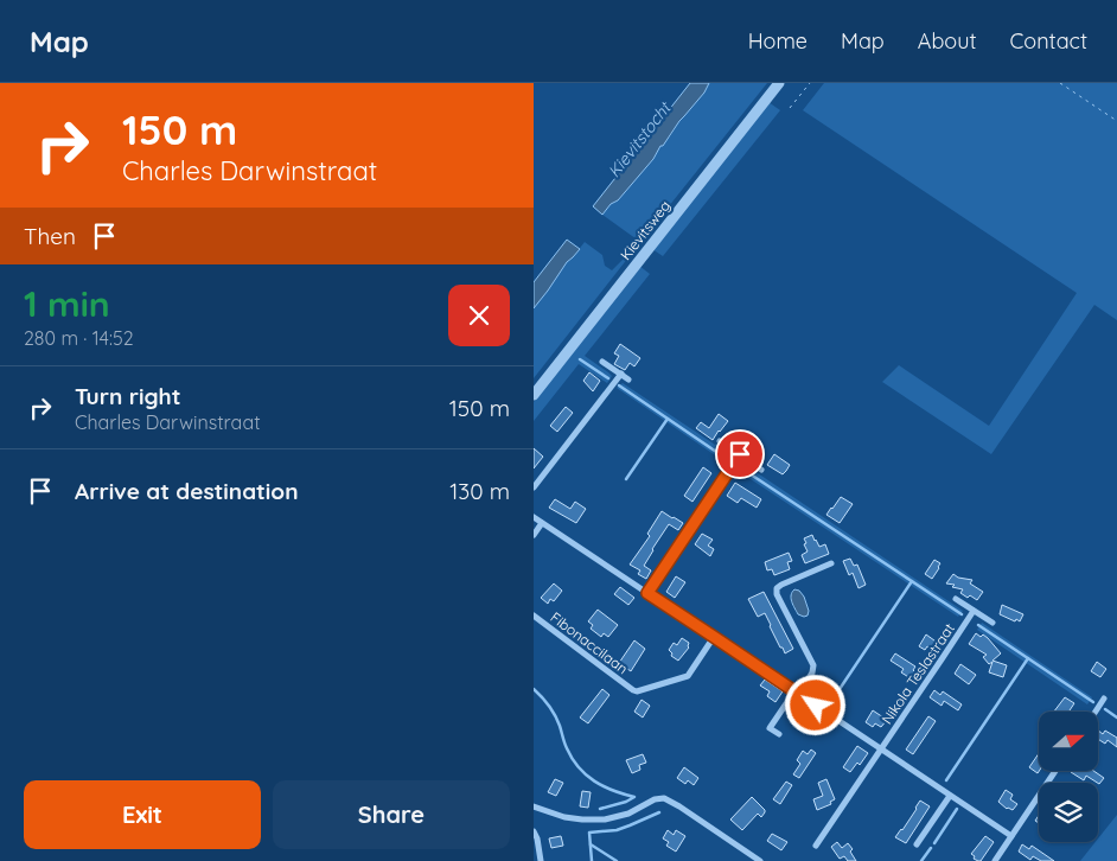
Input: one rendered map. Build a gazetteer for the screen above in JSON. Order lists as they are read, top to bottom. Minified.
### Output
{"streets":{"street":["Kievitsweg","Fibonaccilaan","Nikola Teslastraat"]},"water":["Kievitstocht"],"north":"right","page":{"header":"Map","nav":["Home","Map","About","Contact"],"turn":["150 m","Charles Darwinstraat"],"then":"Then","heading":["1 min","280 m · 14:52"],"list":[{"name":"Turn right","note":"Charles Darwinstraat","value":"150 m"},{"name":"Arrive at destination","value":"130 m"}],"buttons":["Exit","Share"]}}
